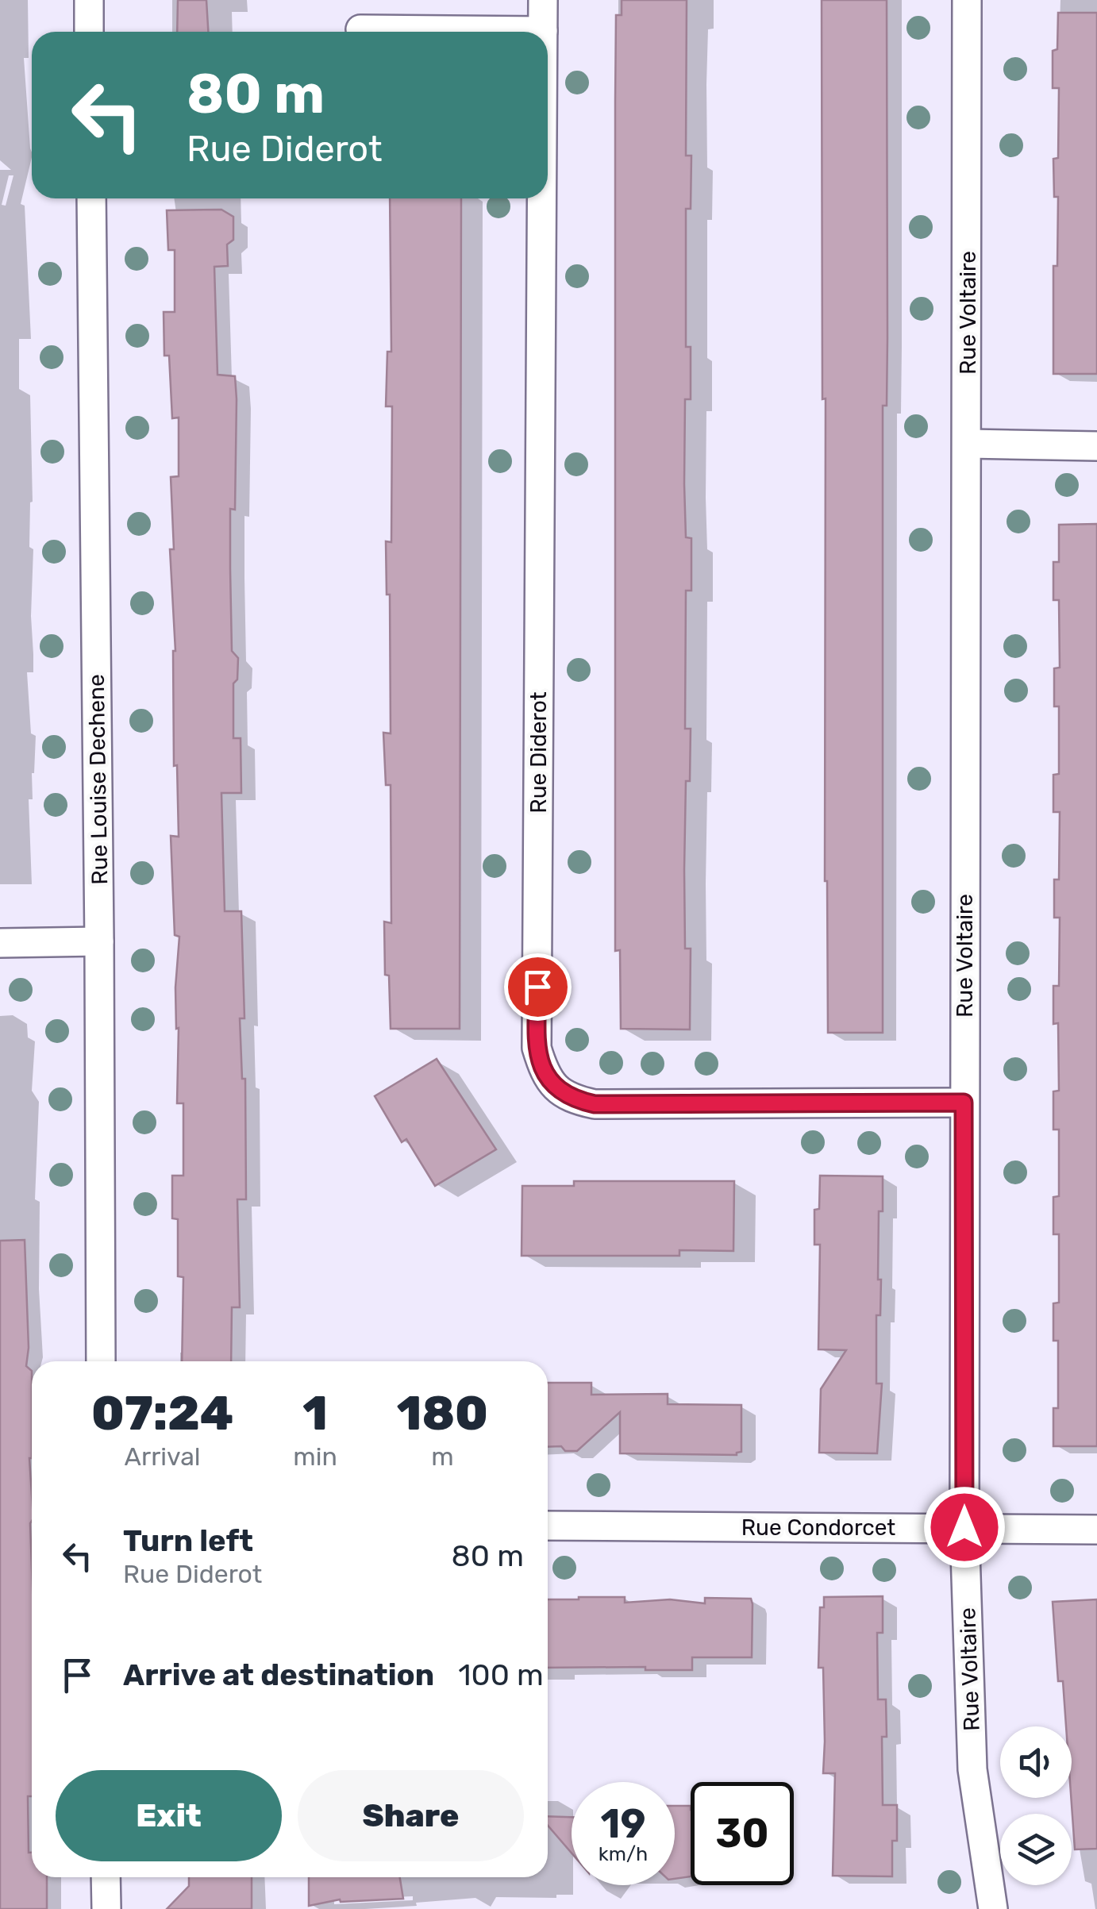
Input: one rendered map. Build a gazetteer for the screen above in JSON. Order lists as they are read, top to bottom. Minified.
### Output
{"streets":{"street":["Rue Voltaire","Rue Diderot","Rue Louise Dechene","Rue Condorcet"]},"crossings":[["Rue Voltaire","Rue Diderot"],["Rue Voltaire","Rue Condorcet"]],"page":{"turn":["80 m","Rue Diderot"],"eta":["07:24","Arrival","1","min","180","m"],"list":[{"name":"Turn left","note":"Rue Diderot","value":"80 m"},{"name":"Arrive at destination","value":"100 m"}],"buttons":["Exit","Share"],"speed":"19 km/h","limit":"30"}}
